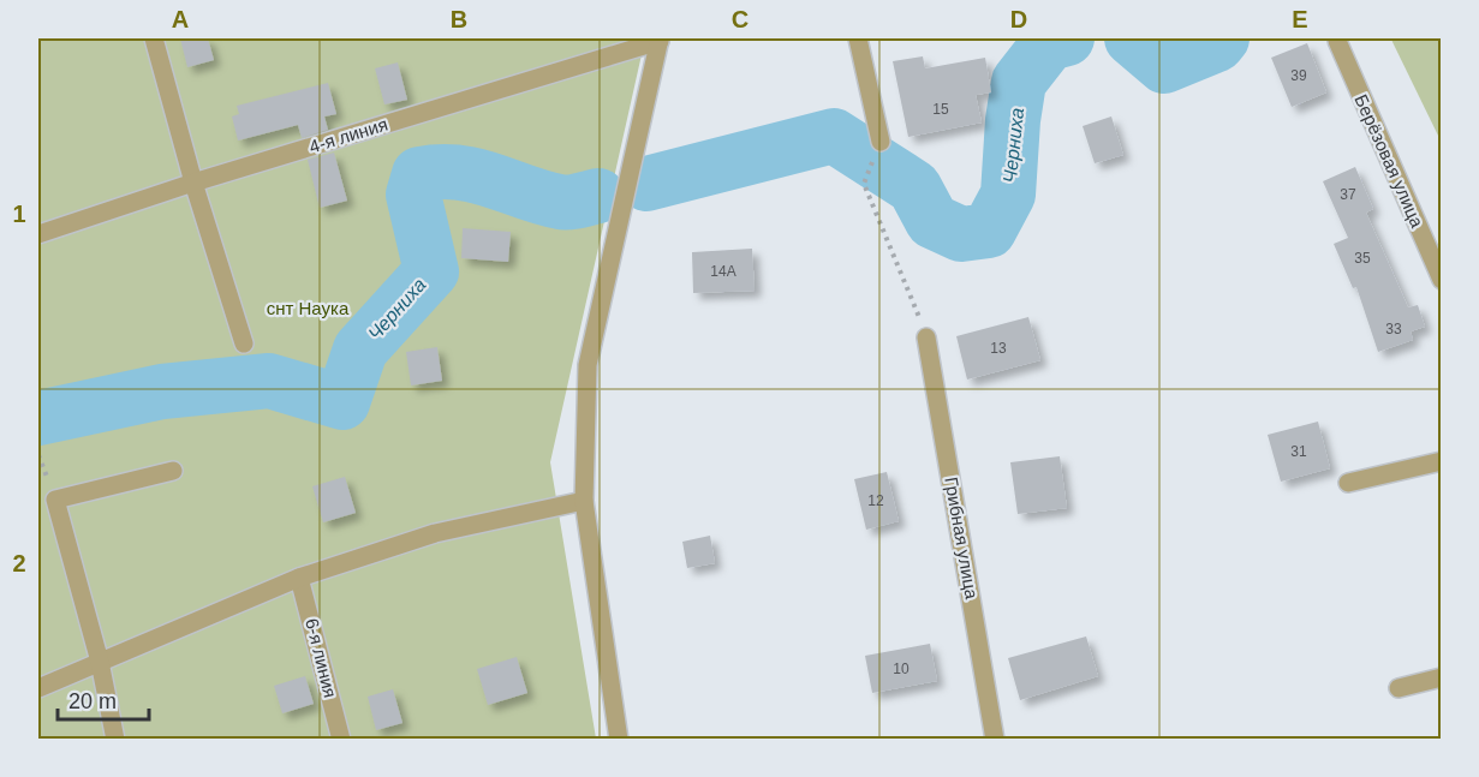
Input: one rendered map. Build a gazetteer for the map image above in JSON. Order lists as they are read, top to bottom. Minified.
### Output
{"streets":{"street":["4-я линия","Берёзовая улица","Грибная улица","6-я линия"]},"water":["Черниха"],"parks":["снт Наука"],"house_numbers":["39","15","37","35","14А","33","13","31","12","10"],"scale_bar":"20 m","grid":{"columns":["A","B","C","D","E"],"rows":["1","2"]}}
